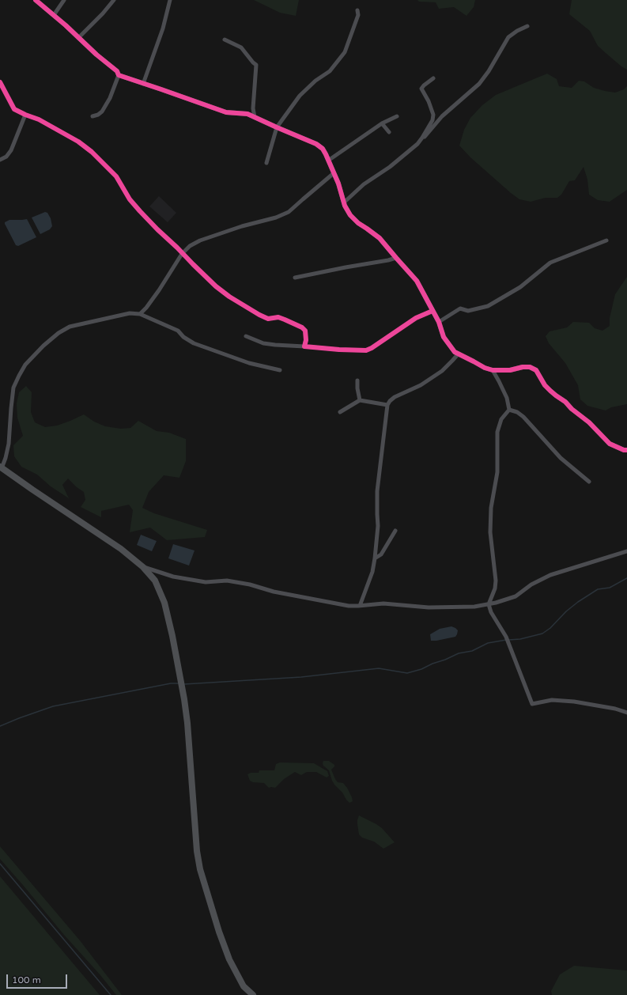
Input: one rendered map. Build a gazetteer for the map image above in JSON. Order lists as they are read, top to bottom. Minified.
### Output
{"scale_bar":"100 m"}
